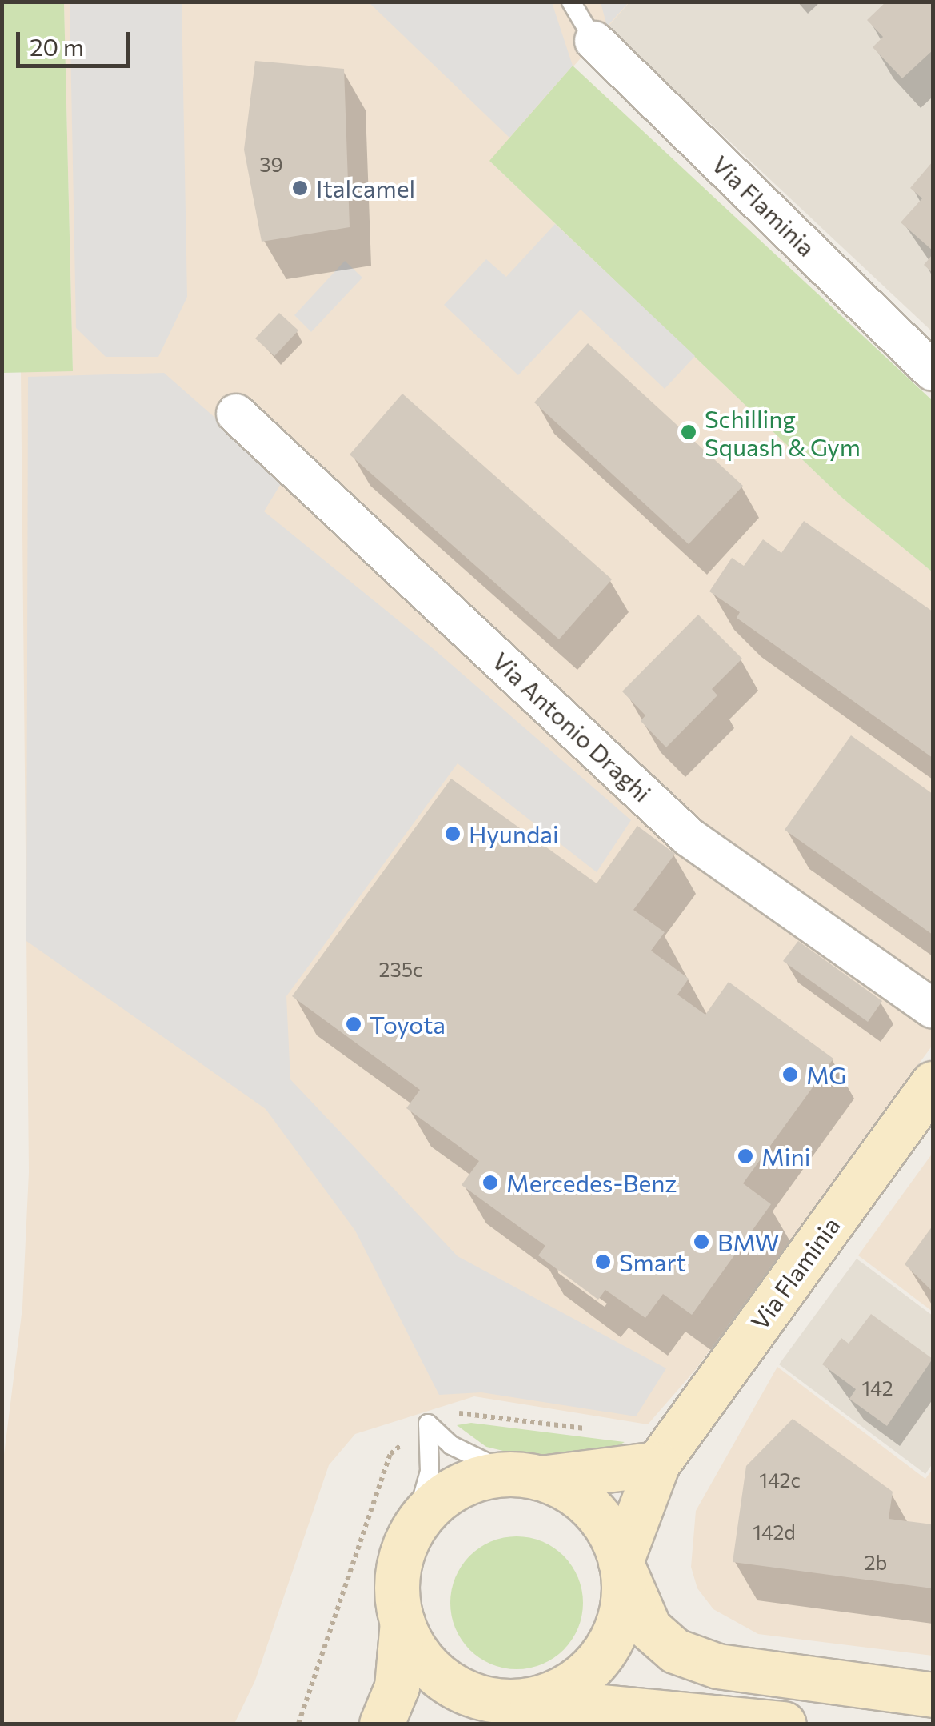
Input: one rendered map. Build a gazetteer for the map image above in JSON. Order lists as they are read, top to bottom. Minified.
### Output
{"streets":{"main road":["Via Flaminia"],"street":["Via Antonio Draghi"]},"places":["Italcamel","Schilling Squash & Gym","Hyundai","Toyota","MG","Mini","Mercedes-Benz","BMW","Smart"],"house_numbers":["39","235c","142","142c","142d","2b"],"scale_bar":"20 m"}
